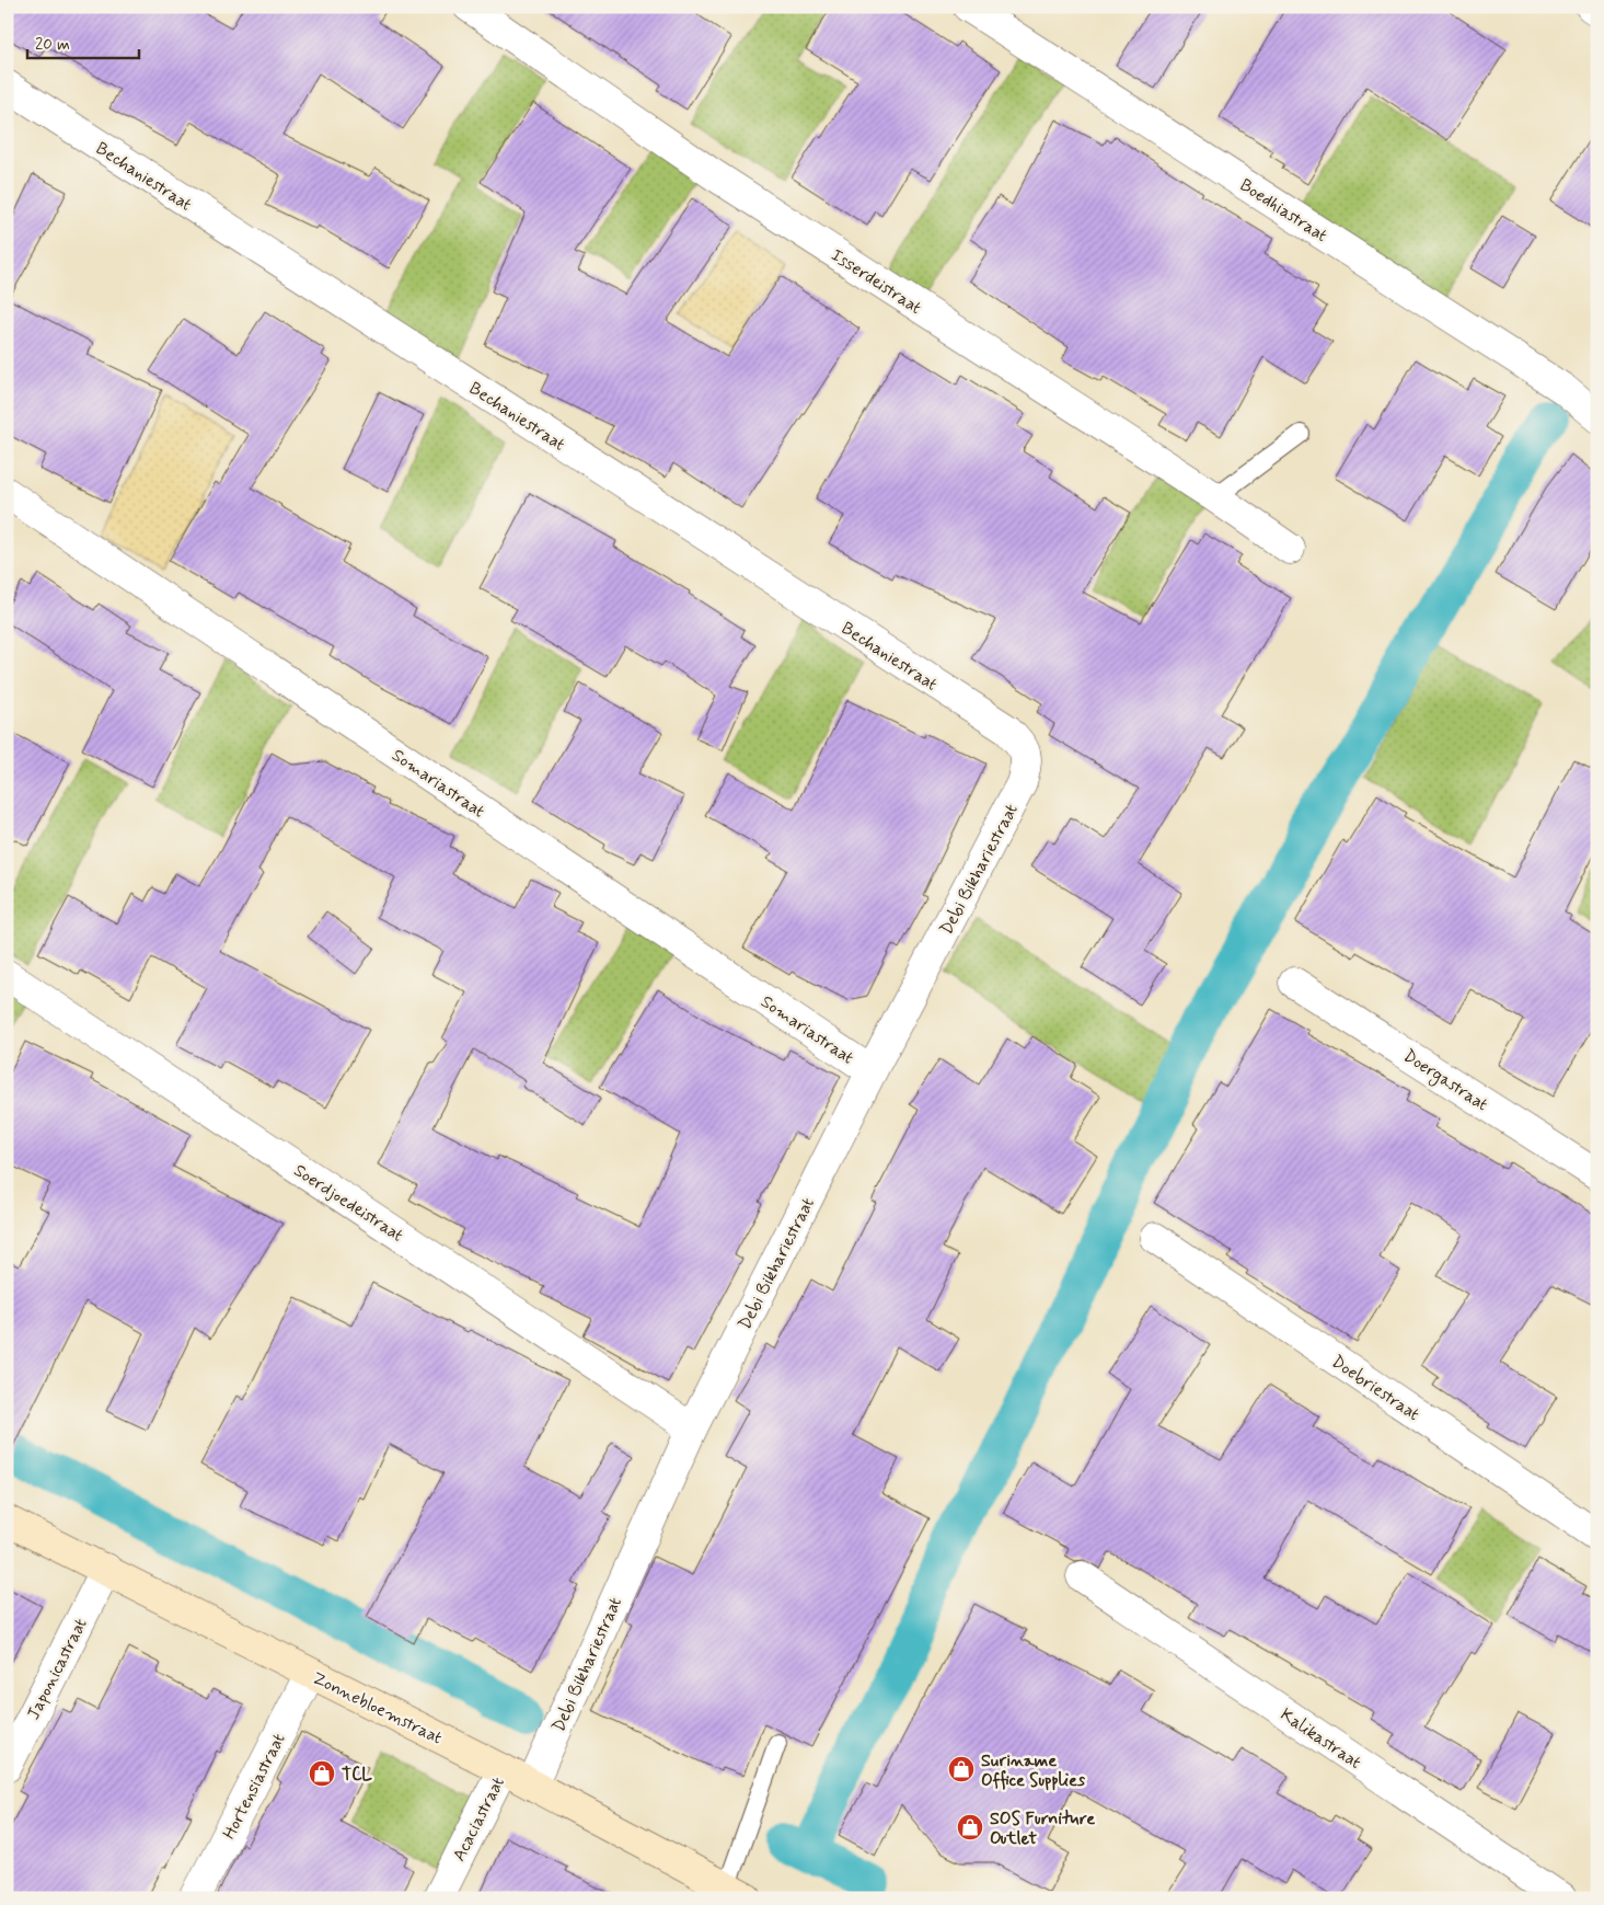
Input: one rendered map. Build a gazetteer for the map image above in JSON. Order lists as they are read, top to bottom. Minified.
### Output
{"streets":{"street":["Bechaniestraat","Boedhiastraat","Isserdeistraat","Somariastraat","Debi Bikhariestraat","Doergastraat","Soerdjoedeistraat","Doebriestraat","Japonicastraat","Zonnebloemstraat","Kalikastraat","Hortensiastraat","Acaciastraat"]},"crossings":[["Bechaniestraat","Debi Bikhariestraat"],["Somariastraat","Debi Bikhariestraat"],["Debi Bikhariestraat","Soerdjoedeistraat"],["Debi Bikhariestraat","Zonnebloemstraat"],["Japonicastraat","Zonnebloemstraat"],["Zonnebloemstraat","Hortensiastraat"],["Zonnebloemstraat","Acaciastraat"]],"places":{"shop":["Suriname Office Supplies","TCL","SOS Furniture Outlet"]},"scale_bar":"20 m"}
